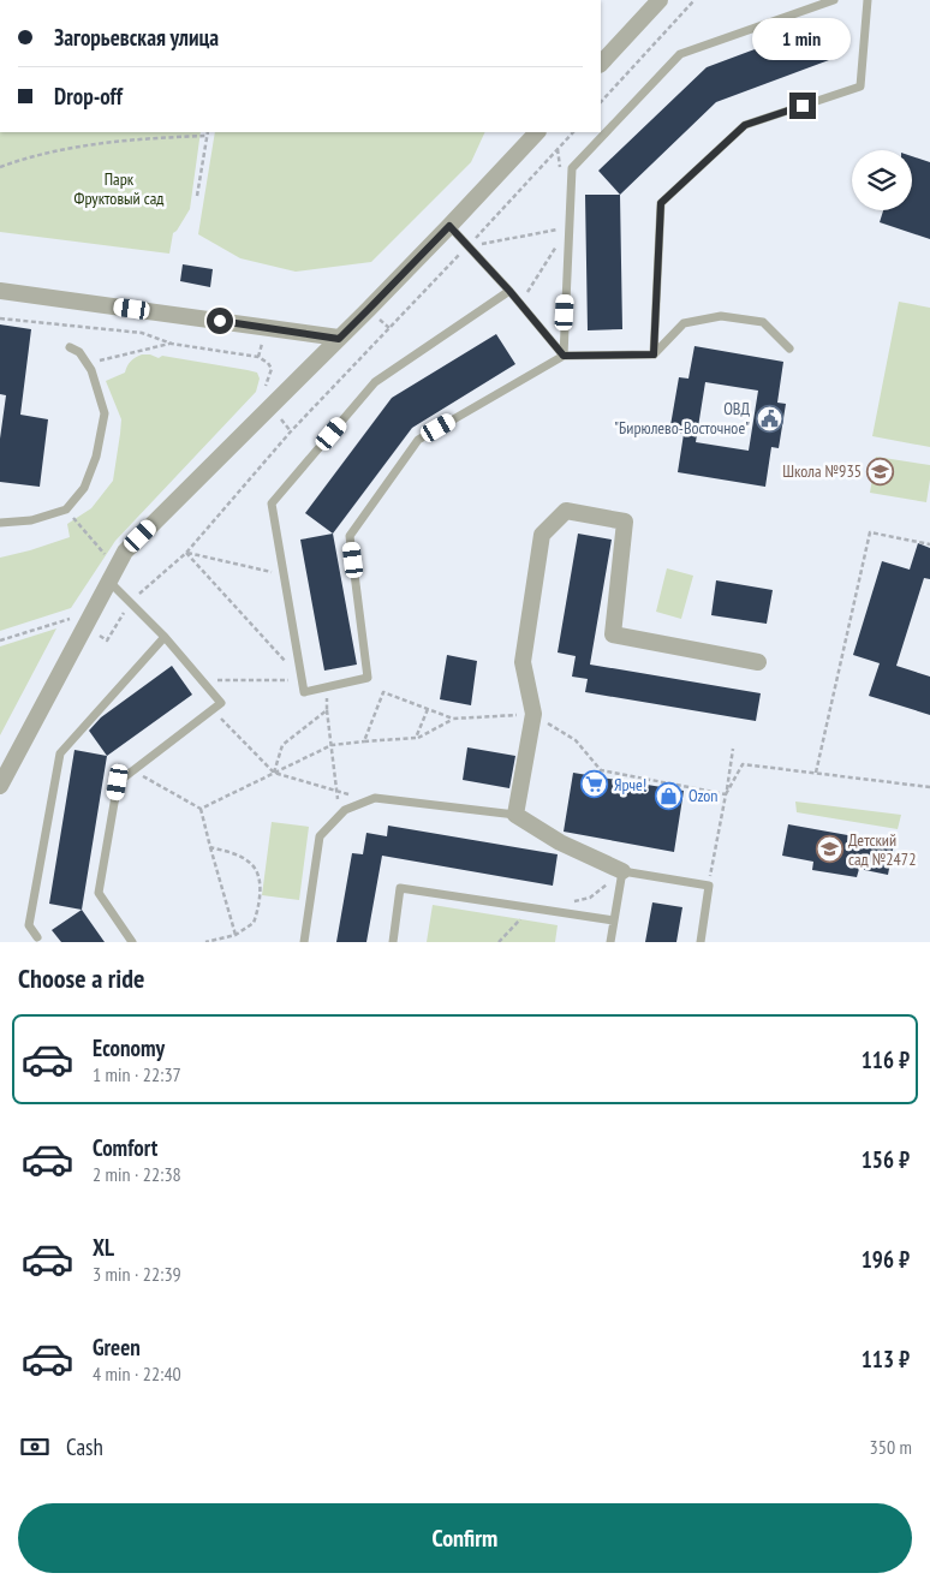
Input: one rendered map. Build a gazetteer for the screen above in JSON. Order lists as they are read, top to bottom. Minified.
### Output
{"parks":["Парк Фруктовый сад"],"places":{"public building":["ОВД \"Бирюлево-Восточное\""],"school or university":["Школа №935","Детский сад №2472"],"supermarket":["Ярче!"],"shop":["Ozon"]},"page":{"banner":["Загорьевская улица","Drop-off"],"bubble":"1 min","heading":"Choose a ride","list":[{"name":"Economy","note":"1 min · 22:37","value":"116 ₽"},{"name":"Comfort","note":"2 min · 22:38","value":"156 ₽"},{"name":"XL","note":"3 min · 22:39","value":"196 ₽"},{"name":"Green","note":"4 min · 22:40","value":"113 ₽"}],"pay":["Cash","350 m"],"buttons":"Confirm"}}
